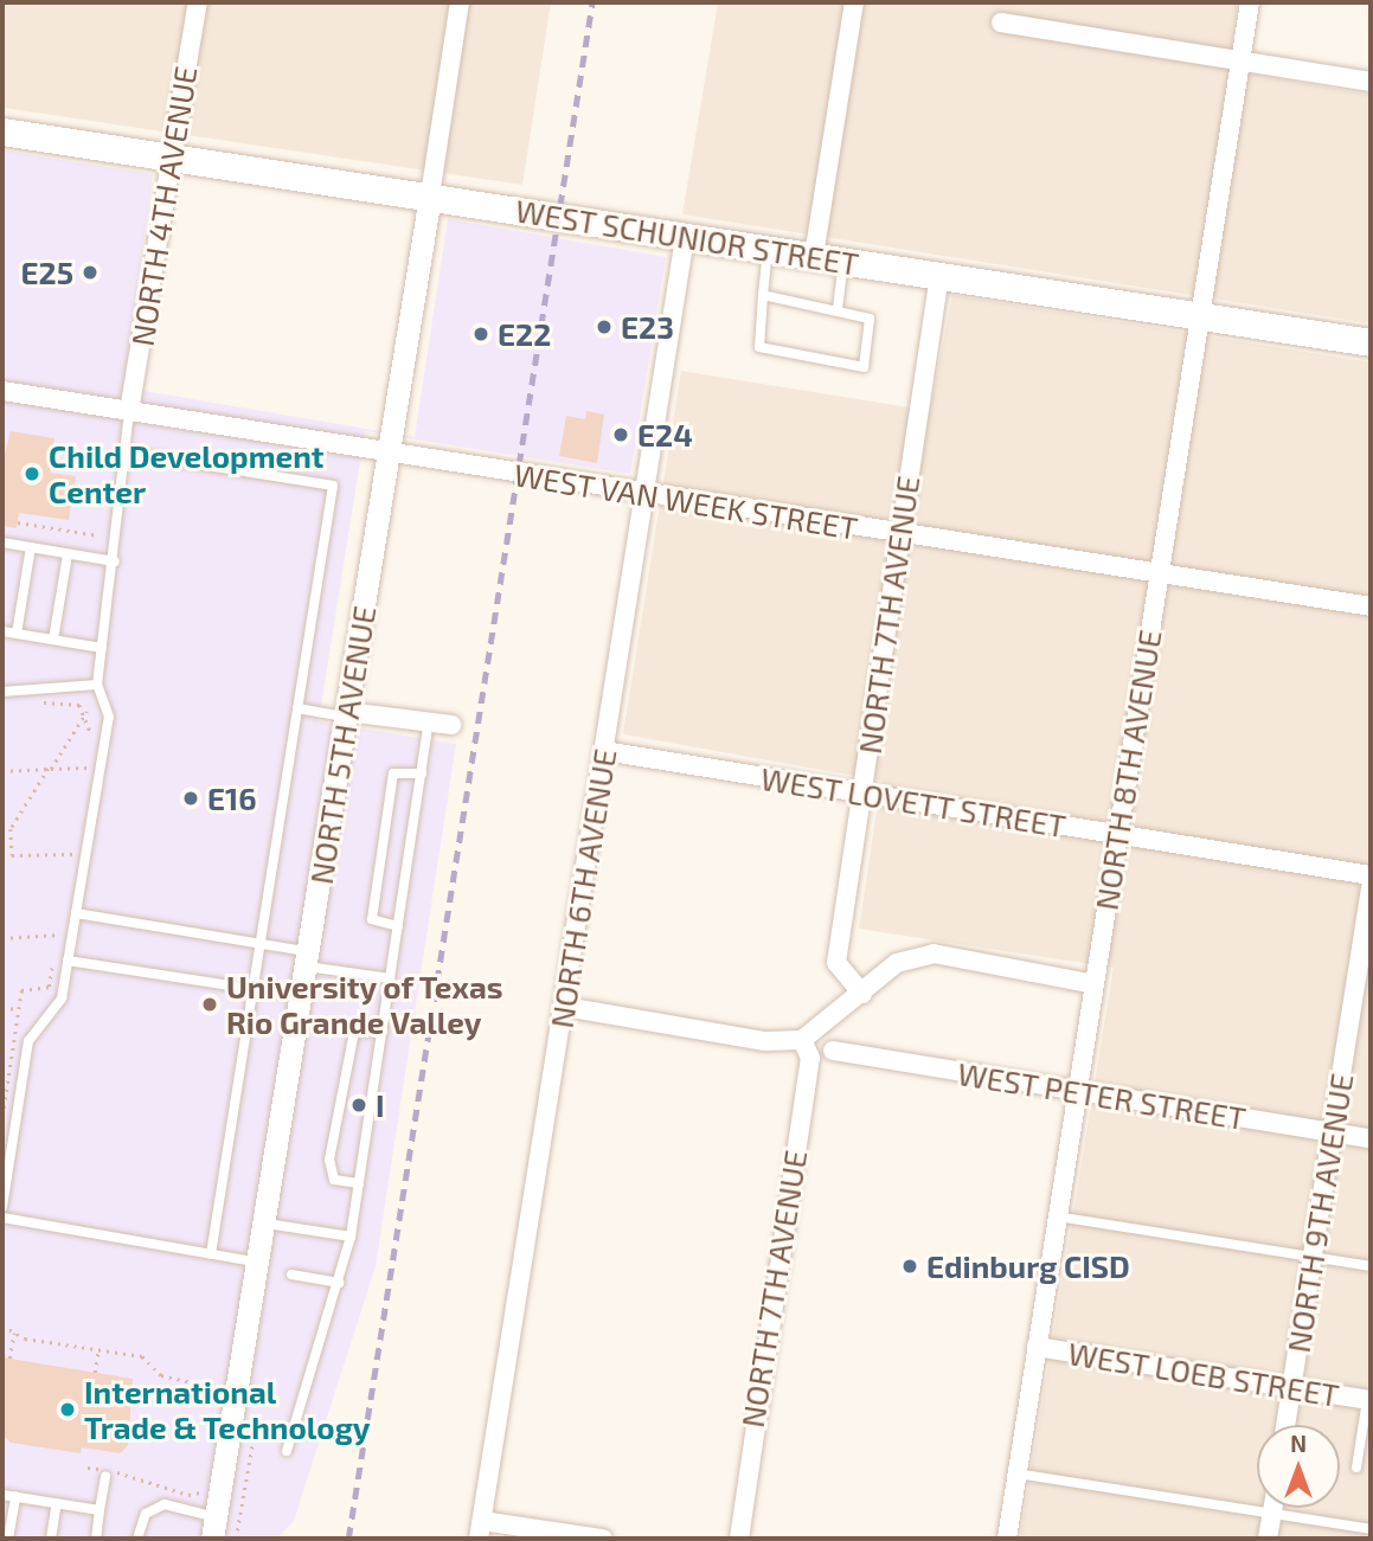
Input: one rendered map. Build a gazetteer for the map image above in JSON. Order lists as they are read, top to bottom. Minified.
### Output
{"streets":{"main road":["WEST SCHUNIOR STREET"],"street":["NORTH 4TH AVENUE","WEST VAN WEEK STREET","NORTH 7TH AVENUE","NORTH 5TH AVENUE","NORTH 8TH AVENUE","WEST LOVETT STREET","NORTH 6TH AVENUE","WEST PETER STREET","NORTH 9TH AVENUE","WEST LOEB STREET"]},"crossings":[["NORTH 4TH AVENUE","WEST SCHUNIOR STREET"],["NORTH 4TH AVENUE","WEST VAN WEEK STREET"],["WEST SCHUNIOR STREET","NORTH 7TH AVENUE"],["WEST SCHUNIOR STREET","NORTH 5TH AVENUE"],["WEST SCHUNIOR STREET","NORTH 8TH AVENUE"],["WEST SCHUNIOR STREET","NORTH 6TH AVENUE"],["WEST VAN WEEK STREET","NORTH 7TH AVENUE"],["WEST VAN WEEK STREET","NORTH 5TH AVENUE"],["WEST VAN WEEK STREET","NORTH 8TH AVENUE"],["WEST VAN WEEK STREET","NORTH 6TH AVENUE"],["NORTH 7TH AVENUE","WEST LOVETT STREET"],["NORTH 8TH AVENUE","WEST LOVETT STREET"],["NORTH 8TH AVENUE","WEST PETER STREET"],["NORTH 8TH AVENUE","WEST LOEB STREET"],["WEST LOVETT STREET","NORTH 6TH AVENUE"],["WEST PETER STREET","NORTH 9TH AVENUE"],["NORTH 9TH AVENUE","WEST LOEB STREET"]],"places":["E25","E23","E22","E24","Child Development Center","E16","University of Texas Rio Grande Valley","I","Edinburg CISD","International Trade & Technology"],"north":"top"}
